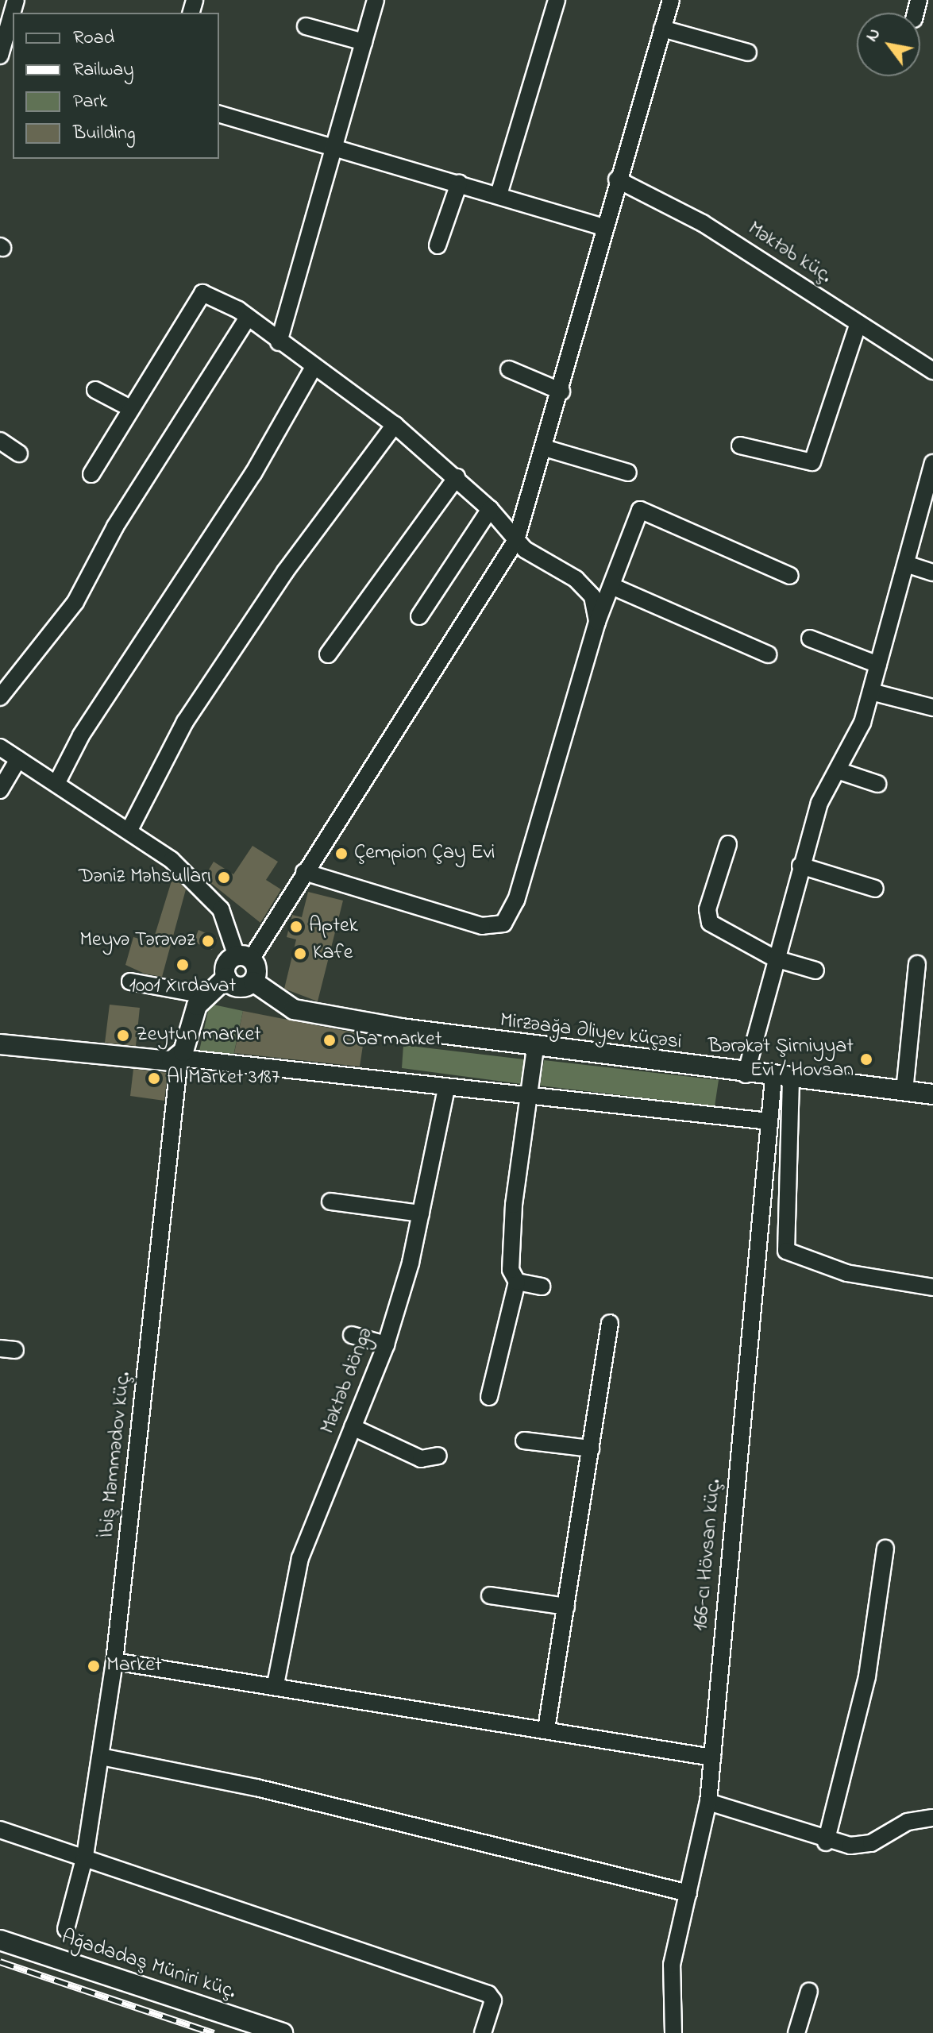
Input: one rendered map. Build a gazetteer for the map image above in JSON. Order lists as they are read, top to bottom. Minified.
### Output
{"streets":{"street":["Məktəb küç.","Mirzəağa Əliyev küçəsi","Məktəb döngə","İbiş Məmmədov küç.","166-cı Hövsan küç.","Ağadadaş Müniri küç."]},"crossings":[["Mirzəağa Əliyev küçəsi","166-cı Hövsan küç."]],"places":["Çempion Çay Evi","Dəniz Məhsulları","Aptek","Meyvə Tərəvəz","Kafe","1001 Xırdavat","Zeytun market","Oba market","Bərəkət Şirniyyat Evi / Hovsan","Al Market 3187","Market"],"legend":["Road","Railway","Park","Building"],"north":"top left"}
